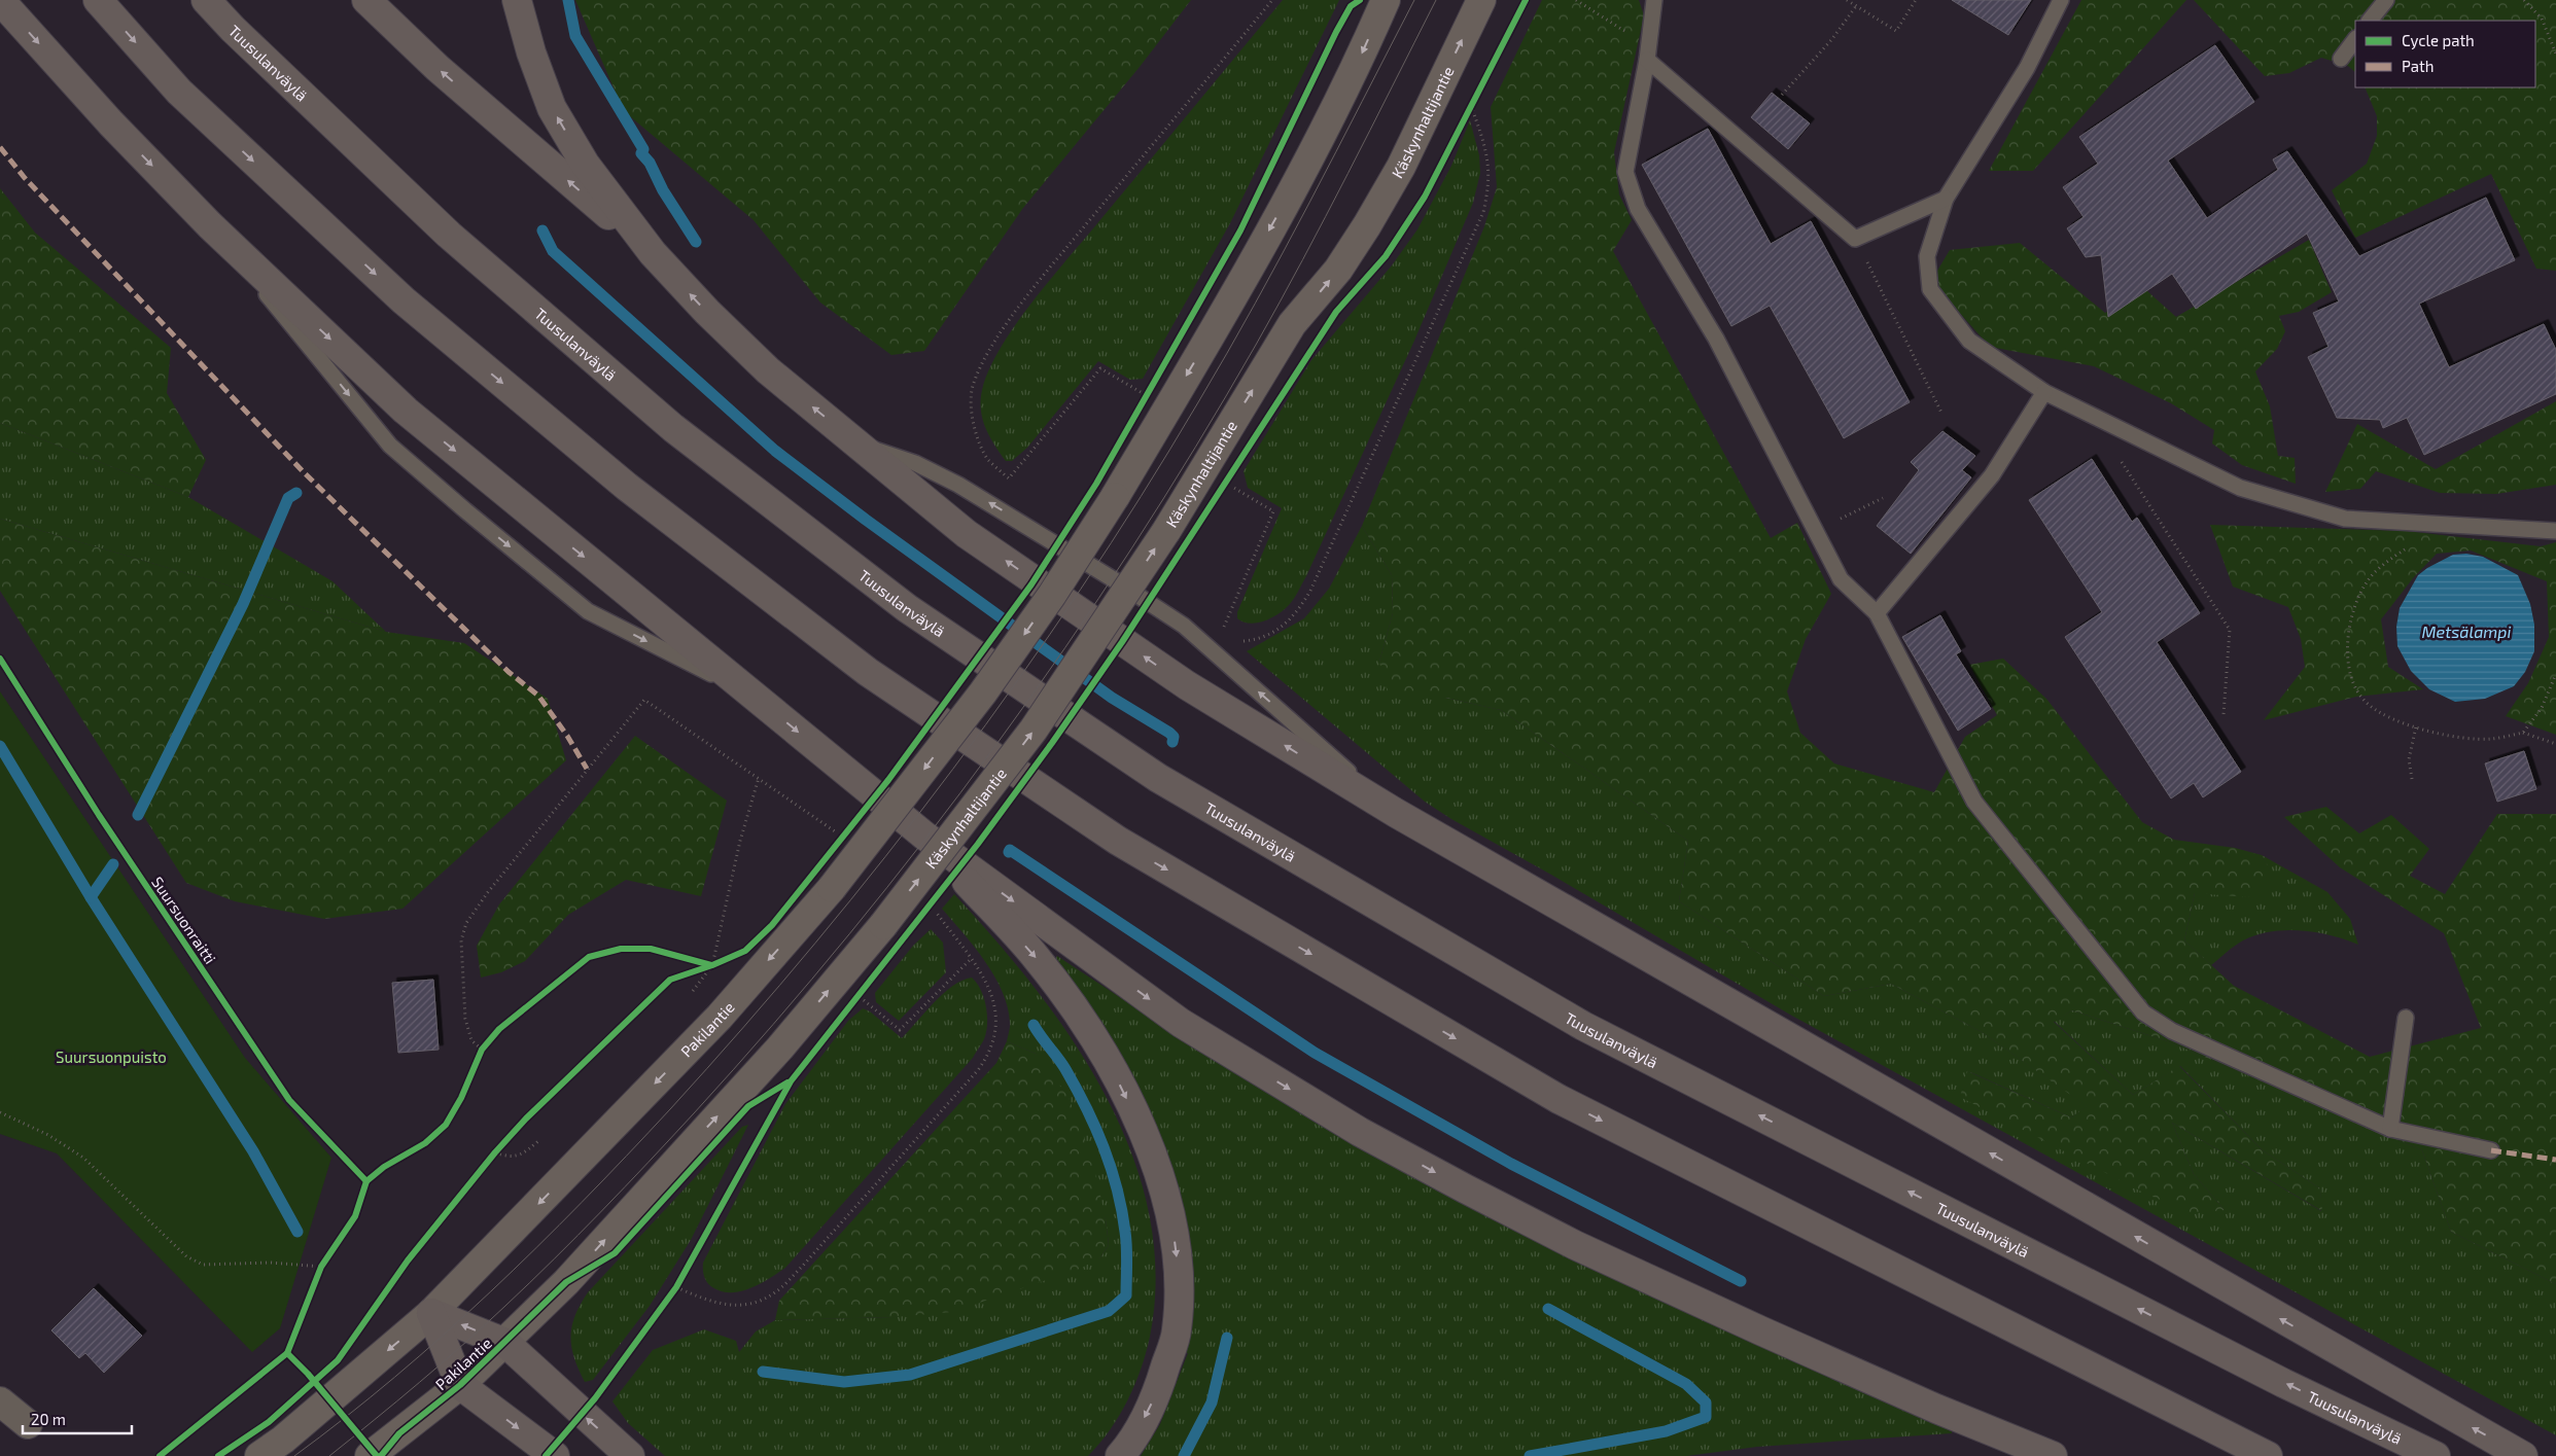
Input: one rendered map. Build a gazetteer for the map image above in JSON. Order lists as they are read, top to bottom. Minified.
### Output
{"streets":{"highway":["Tuusulanväylä"],"main road":["Käskynhaltijantie","Pakilantie"],"cycle path":["Suursuonraitti"]},"crossings":[["Käskynhaltijantie","Pakilantie"]],"one_way":["Käskynhaltijantie"],"water":["Metsälampi"],"parks":["Suursuonpuisto"],"legend":["Cycle path","Path"],"scale_bar":"20 m"}
